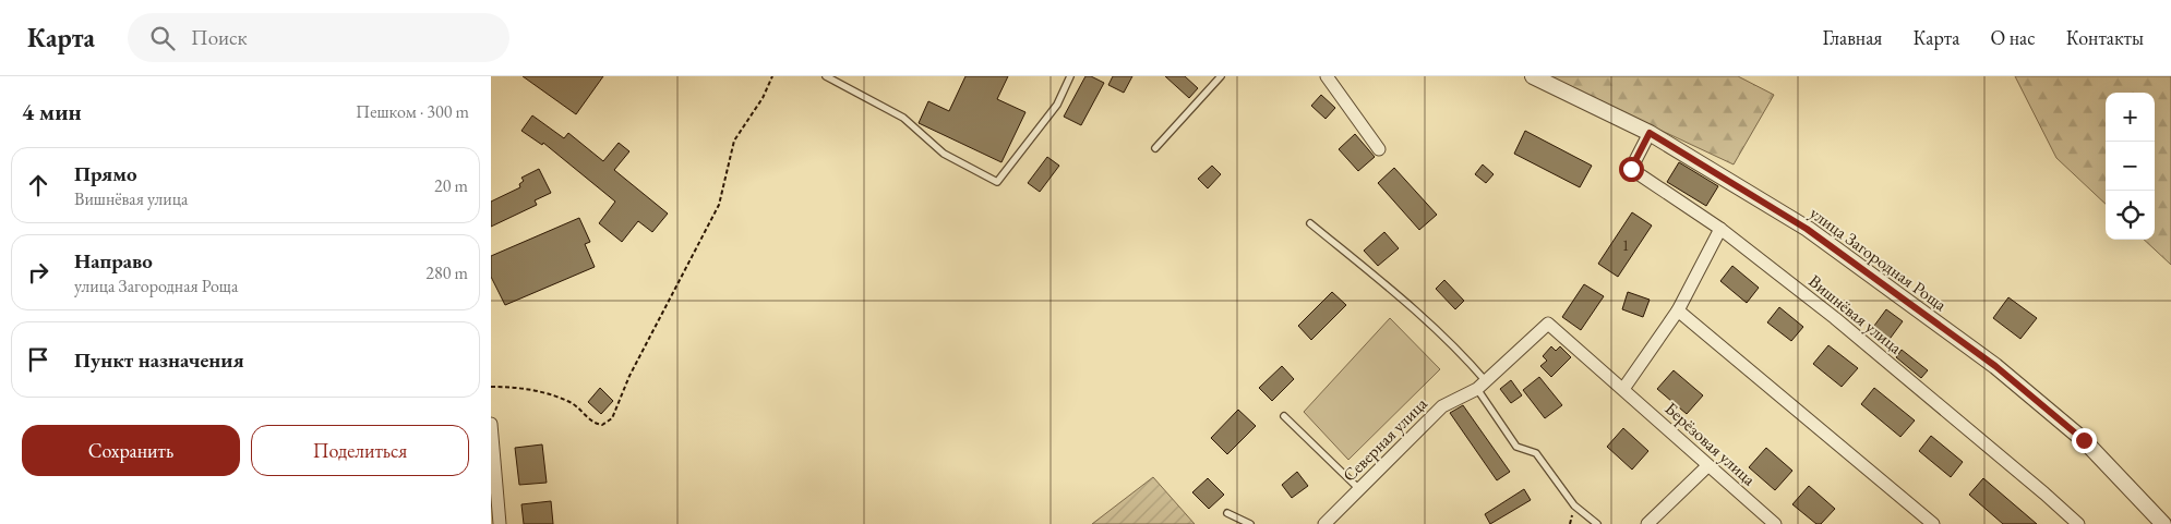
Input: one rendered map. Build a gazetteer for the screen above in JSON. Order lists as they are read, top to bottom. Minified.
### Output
{"streets":{"street":["улица Загородная Роща","Вишнёвая улица","Северная улица","Берёзовая улица"]},"crossings":[["улица Загородная Роща","Вишнёвая улица"],["Северная улица","Берёзовая улица"]],"house_numbers":["1"],"page":{"header":"Карта","search":"Поиск","nav":["Главная","Карта","О нас","Контакты"],"heading":["4 мин","Пешком · 300 m"],"map_buttons":["+","−"],"list":[["Прямо","Вишнёвая улица","20 m"],["Направо","улица Загородная Роща","280 m"],"Пункт назначения"],"buttons":["Сохранить","Поделиться"]}}
